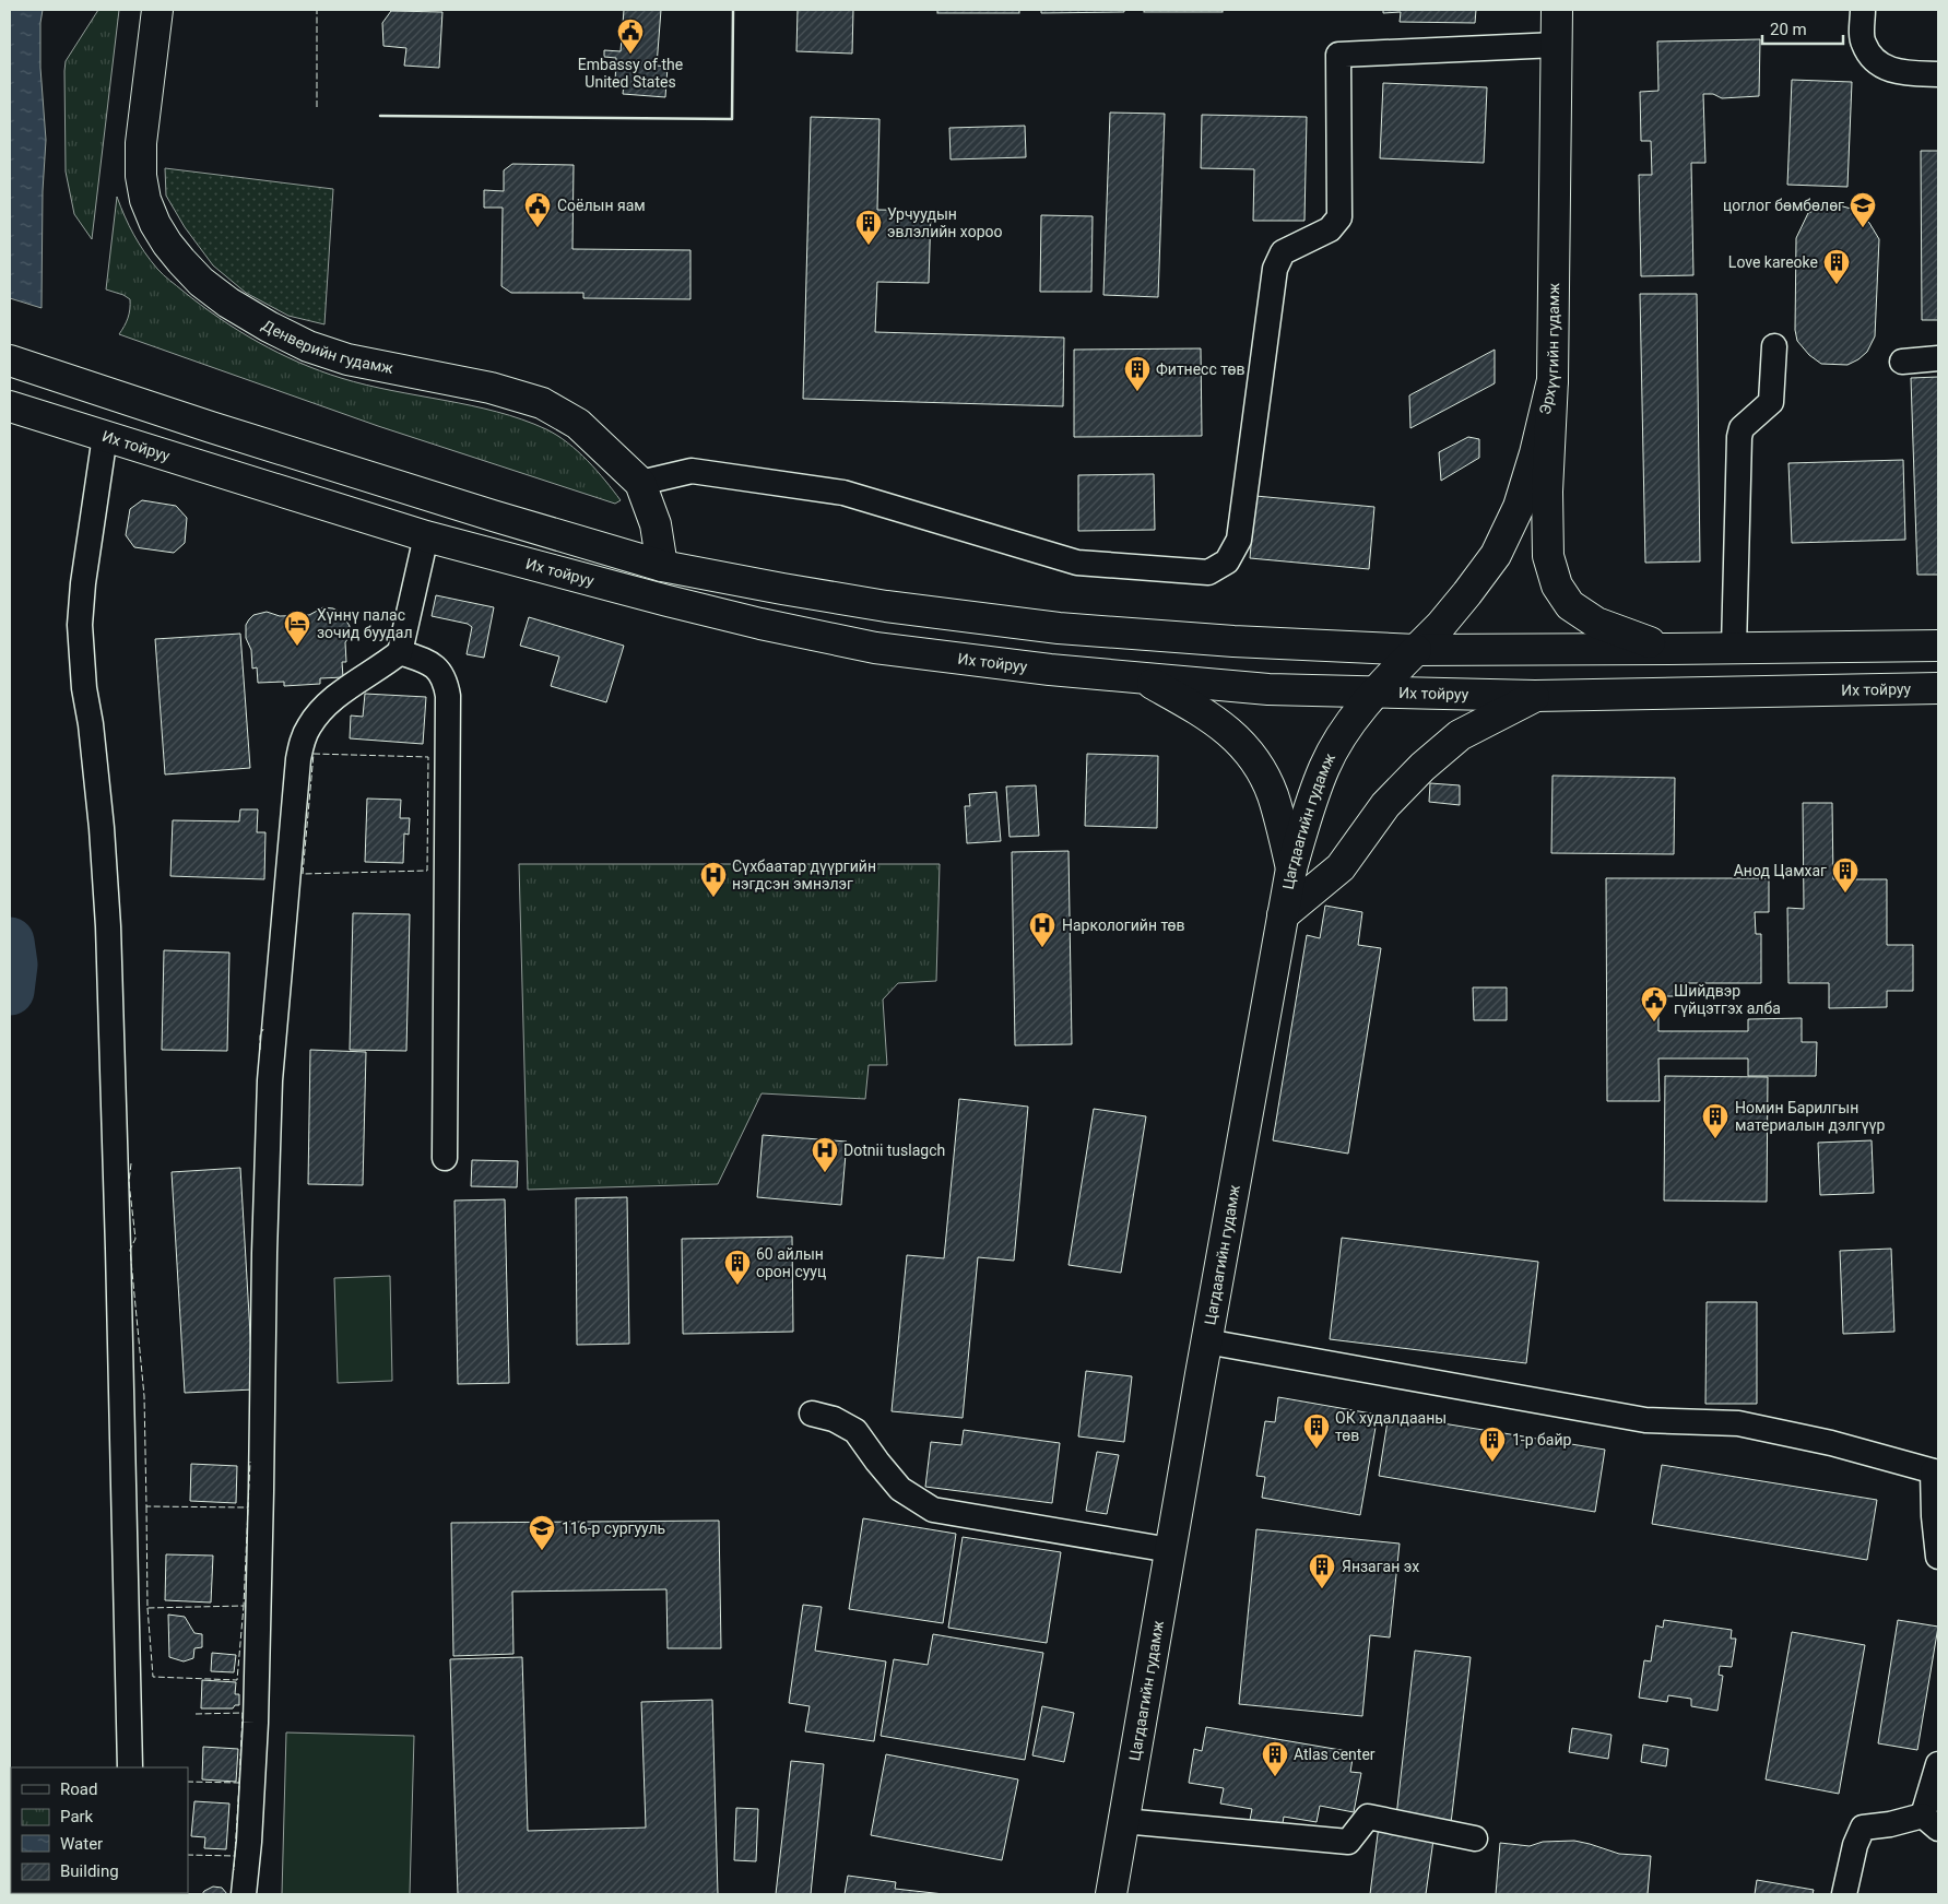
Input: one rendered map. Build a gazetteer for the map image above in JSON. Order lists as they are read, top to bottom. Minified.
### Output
{"streets":{"main road":["Денверийн гудамж","Эрхүүгийн гудамж","Их тойруу","Цагдаагийн гудамж"]},"crossings":[["Эрхүүгийн гудамж","Цагдаагийн гудамж"],["Их тойруу","Цагдаагийн гудамж"]],"places":{"public building":["Embassy of the United States","Соёлын яам","Шийдвэр гүйцэтгэх алба"],"school or university":["цоглог бөмбөлөг","116-р сургууль"],"building":["Урчуудын эвлэлийн хороо","Love kareoke","Фитнесс төв","Анод Цамхаг","Номин Барилгын материалын дэлгүүр","60 айлын орон сууц","ОК худалдааны төв","1-р байр","Янзаган эх","Atlas center"],"hotel":["Хүннү палас зочид буудал"],"hospital":["Сүхбаатар дүүргийн нэгдсэн эмнэлэг","Наркологийн төв","Dotnii tuslagch"]},"legend":["Road","Park","Water","Building"],"scale_bar":"20 m"}
